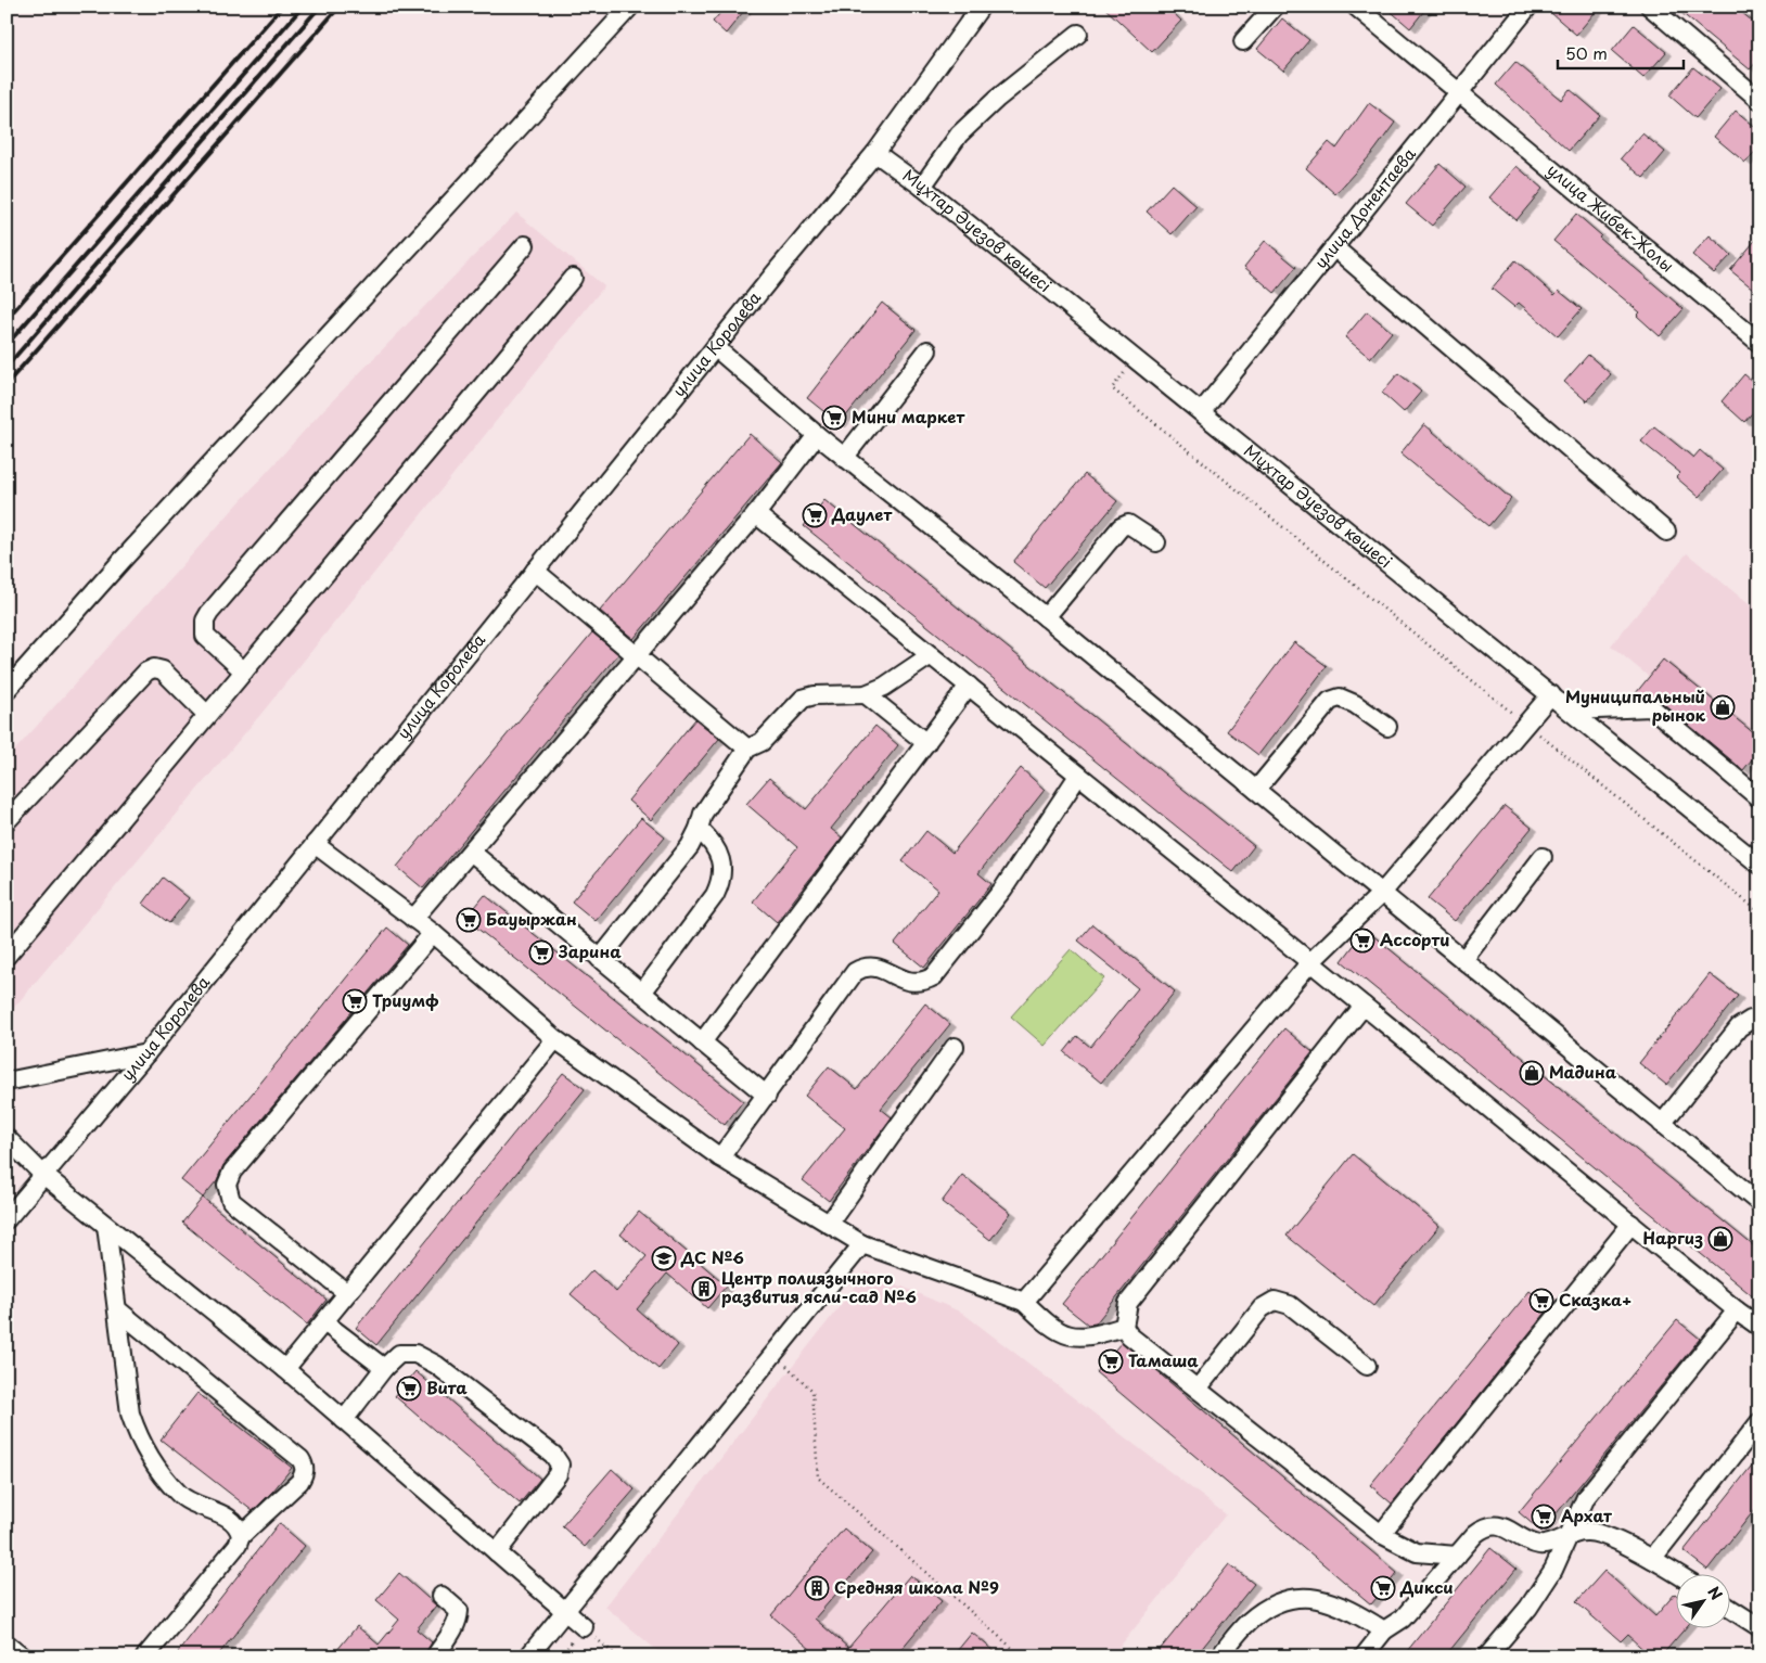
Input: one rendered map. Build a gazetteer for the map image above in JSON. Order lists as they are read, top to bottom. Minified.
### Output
{"streets":{"street":["улица Донентаева","улица Жибек-Жолы","Мұхтар Әуезов көшесі","улица Королева"]},"crossings":[["улица Донентаева","улица Жибек-Жолы"],["улица Донентаева","Мұхтар Әуезов көшесі"],["Мұхтар Әуезов көшесі","улица Королева"]],"places":{"supermarket":["Мини маркет","Даулет","Бауыржан","Ассорти","Зарина","Триумф","Сказка+","Тамаша","Вита","Архат","Дикси"],"shop":["Муниципальный рынок","Мадина","Наргиз"],"school or university":["ДС №6"],"building":["Центр полиязычного развития ясли-сад №6","Средняя школа №9"]},"scale_bar":"50 m","north":"top right"}
